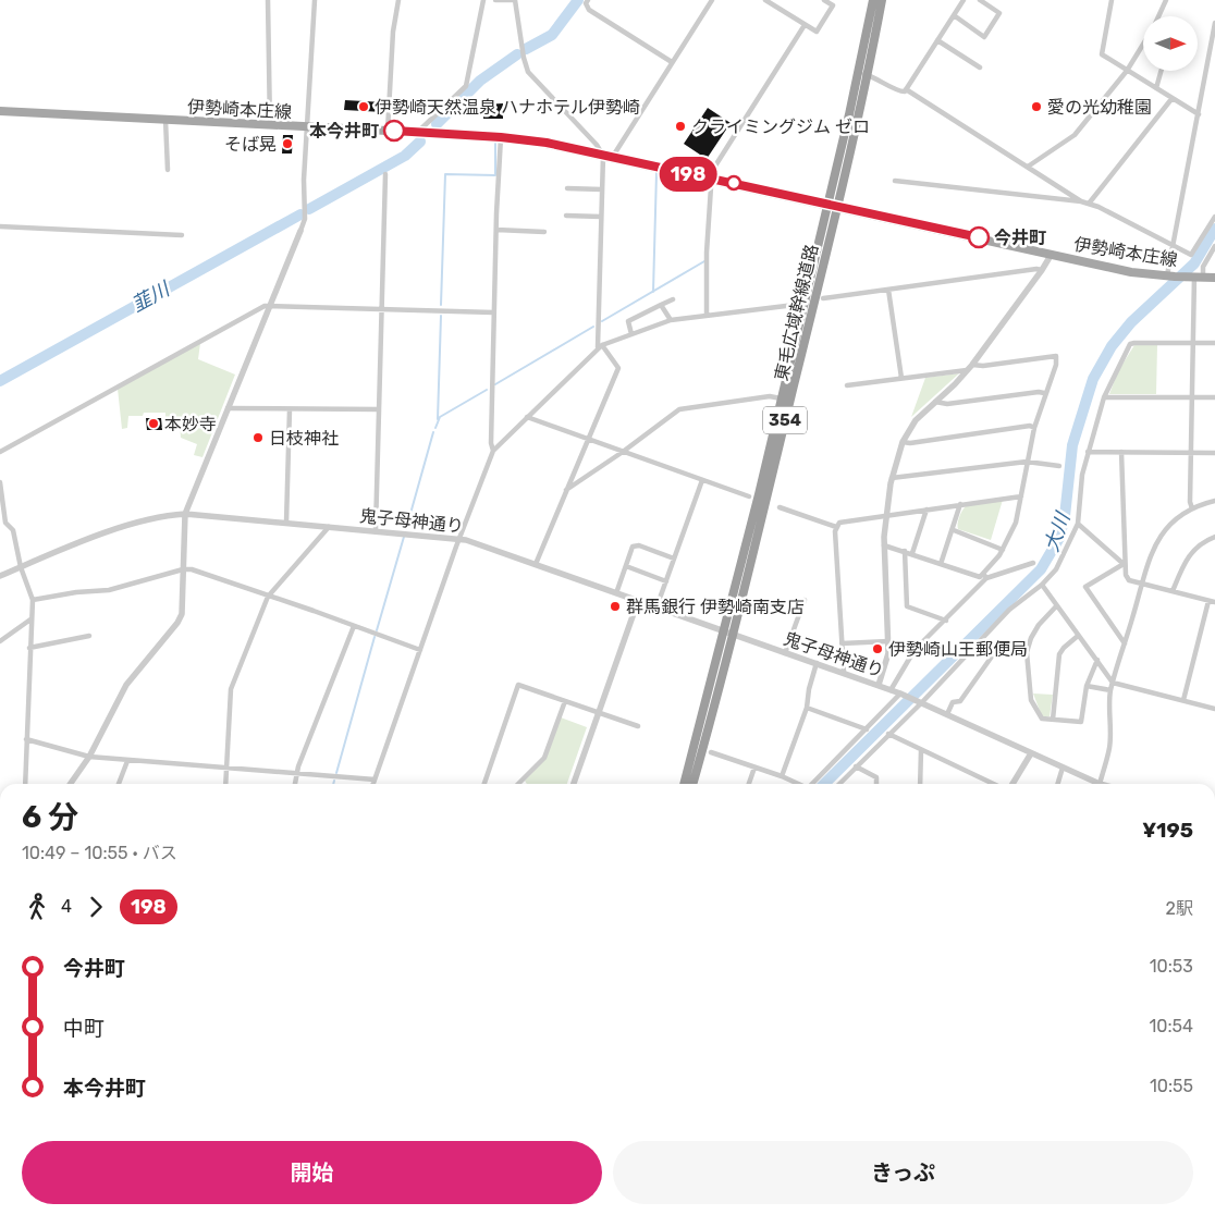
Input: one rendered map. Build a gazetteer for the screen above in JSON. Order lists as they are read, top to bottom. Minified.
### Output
{"streets":{"highway":["東毛広域幹線道路","354"],"main road":["伊勢崎本庄線"],"street":["鬼子母神通り"]},"crossings":[["伊勢崎本庄線","東毛広域幹線道路"],["東毛広域幹線道路","鬼子母神通り"]],"water":["韮川","大川"],"places":["伊勢崎天然温泉 ハナホテル伊勢崎","愛の光幼稚園","クライミングジム ゼロ","本今井町","そば晃","今井町","本妙寺","日枝神社","群馬銀行 伊勢崎南支店","伊勢崎山王郵便局"],"lines":["bus line 198"],"north":"right","page":{"on_map":"198","heading":["6 分","10:49 – 10:55 · バス","¥195"],"legs":["4","198","2駅"],"list":[{"name":"今井町","value":"10:53"},{"name":"中町","value":"10:54"},{"name":"本今井町","value":"10:55"}],"buttons":["開始","きっぷ"]}}
